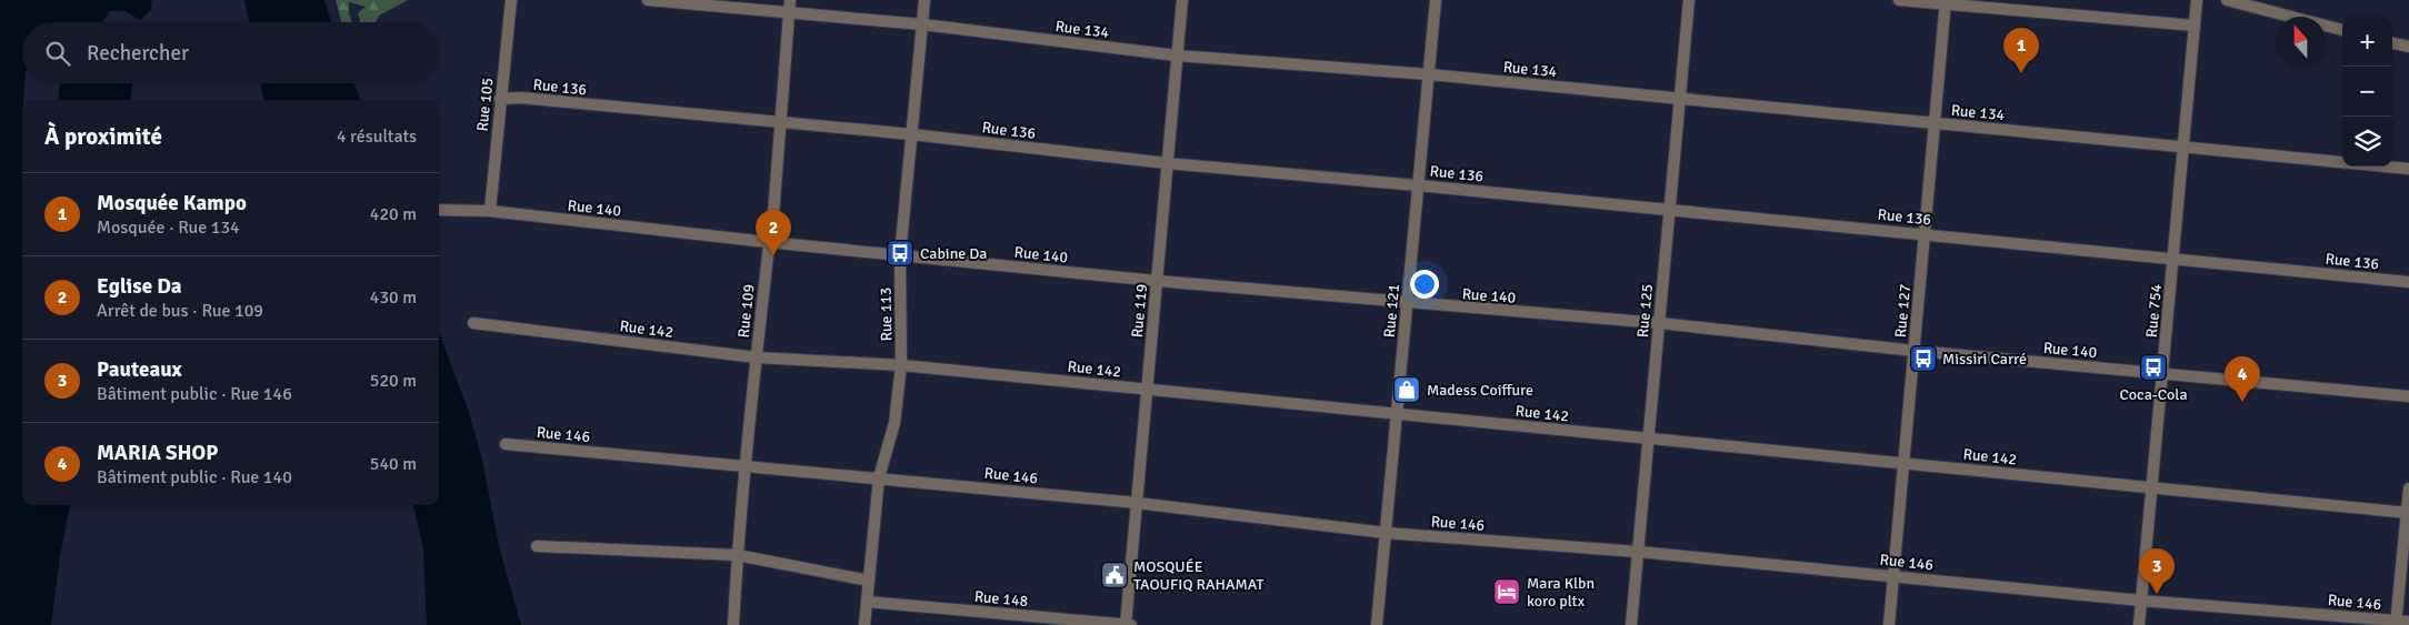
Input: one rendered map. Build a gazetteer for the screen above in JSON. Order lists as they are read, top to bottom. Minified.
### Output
{"streets":{"street":["Rue 134","Rue 136","Rue 105","Rue 140","Rue 109","Rue 119","Rue 121","Rue 125","Rue 127","Rue 754","Rue 113","Rue 142","Rue 146","Rue 148"]},"crossings":[["Rue 134","Rue 109"],["Rue 134","Rue 119"],["Rue 134","Rue 121"],["Rue 134","Rue 125"],["Rue 134","Rue 127"],["Rue 134","Rue 754"],["Rue 134","Rue 113"],["Rue 136","Rue 105"],["Rue 136","Rue 109"],["Rue 136","Rue 119"],["Rue 136","Rue 121"],["Rue 136","Rue 125"],["Rue 136","Rue 127"],["Rue 136","Rue 754"],["Rue 136","Rue 113"],["Rue 105","Rue 140"],["Rue 140","Rue 109"],["Rue 140","Rue 119"],["Rue 140","Rue 121"],["Rue 140","Rue 125"],["Rue 140","Rue 127"],["Rue 140","Rue 754"],["Rue 140","Rue 113"],["Rue 109","Rue 142"],["Rue 109","Rue 146"],["Rue 119","Rue 142"],["Rue 119","Rue 146"],["Rue 119","Rue 148"],["Rue 121","Rue 142"],["Rue 121","Rue 146"],["Rue 125","Rue 142"],["Rue 125","Rue 146"],["Rue 127","Rue 142"],["Rue 127","Rue 146"],["Rue 754","Rue 142"],["Rue 754","Rue 146"],["Rue 113","Rue 142"],["Rue 113","Rue 146"],["Rue 113","Rue 148"]],"places":{"bus stop":["Cabine Da","Missiri Carré","Coca-Cola"],"shop":["Madess Coiffure"],"public building":["MOSQUÉE TAOUFIQ RAHAMAT"],"hotel":["Mara Klbn koro pltx"]},"north":"top","page":{"map_buttons":["+","−"],"search":"Rechercher","pins":["1","2","4","3"],"heading":["À proximité","4 résultats"],"list":[{"mark":"1","name":"Mosquée Kampo","note":"Mosquée · Rue 134","value":"420 m"},{"mark":"2","name":"Eglise Da","note":"Arrêt de bus · Rue 109","value":"430 m"},{"mark":"3","name":"Pauteaux","note":"Bâtiment public · Rue 146","value":"520 m"},{"mark":"4","name":"MARIA SHOP","note":"Bâtiment public · Rue 140","value":"540 m"}]}}
